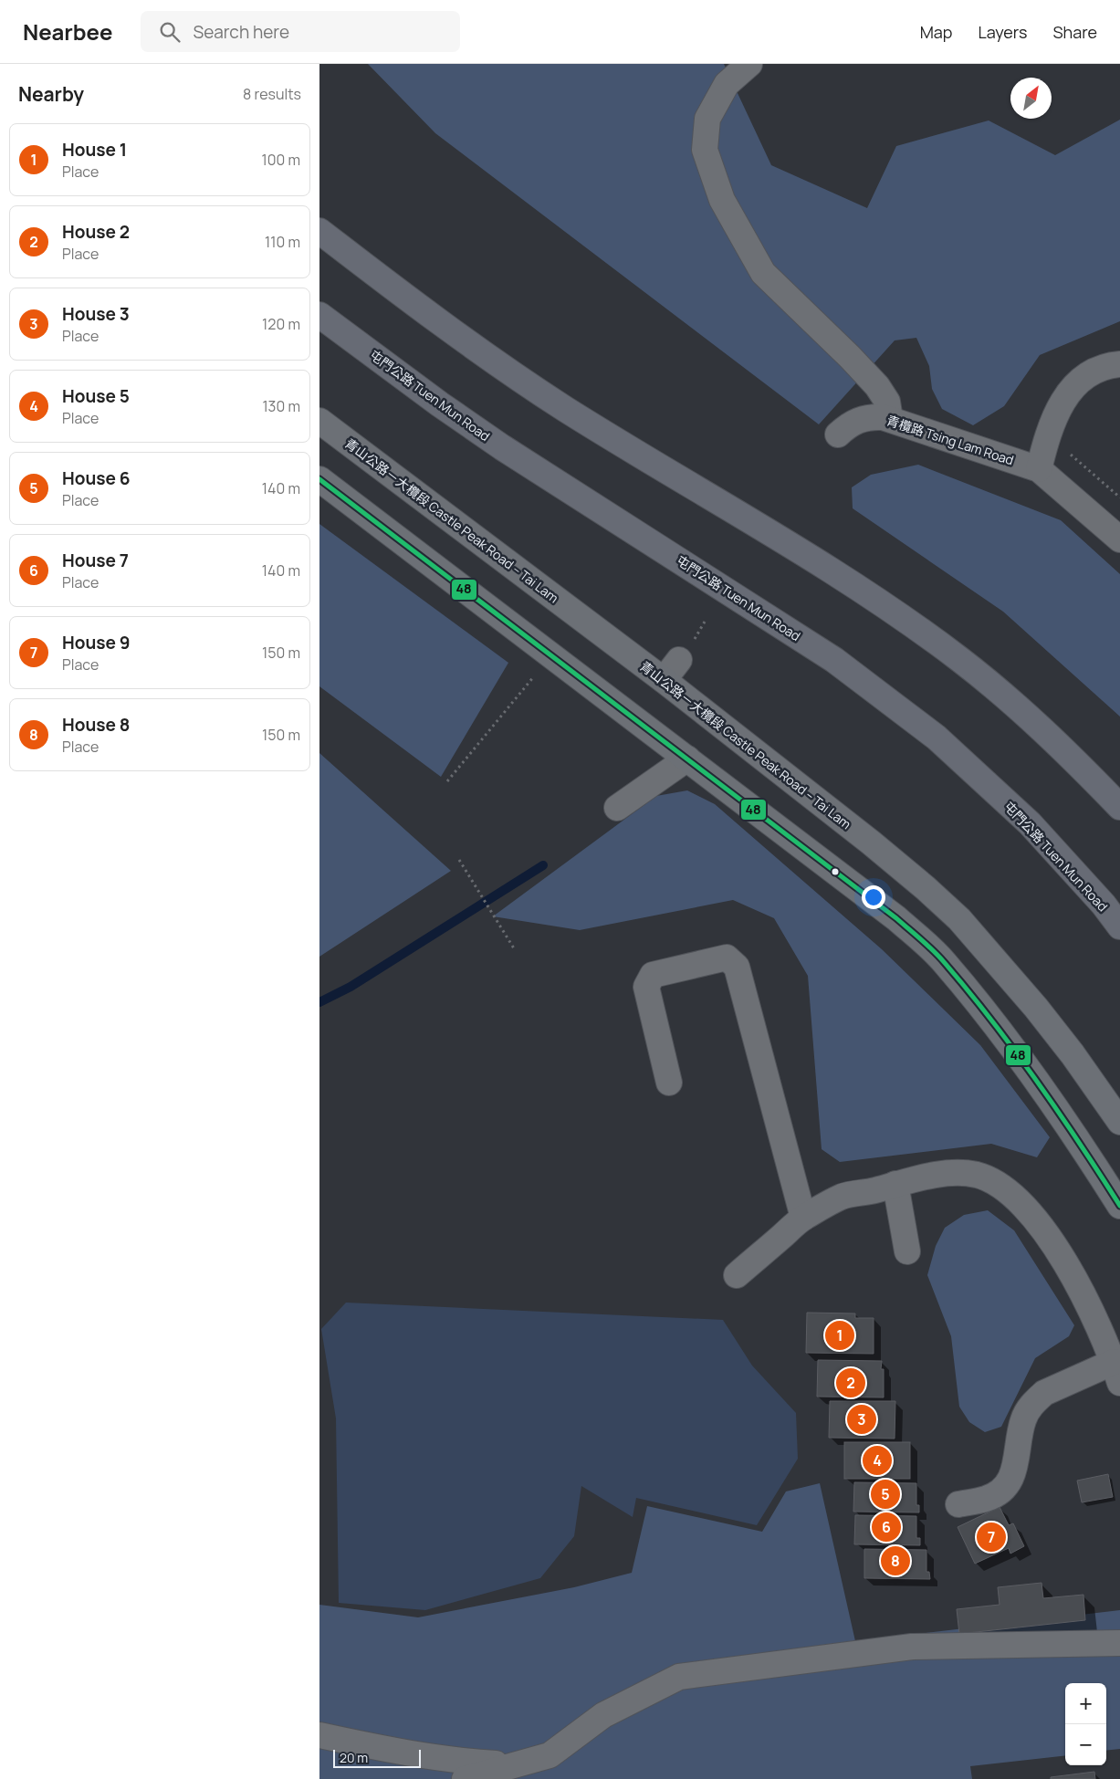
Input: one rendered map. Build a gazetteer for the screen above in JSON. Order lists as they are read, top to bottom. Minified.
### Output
{"streets":{"highway":["屯門公路 Tuen Mun Road"],"main road":["青山公路－大欖段 Castle Peak Road – Tai Lam"],"street":["青欖路 Tsing Lam Road"]},"lines":["transit line 48"],"scale_bar":"20 m","north":"top right","page":{"header":"Nearbee","search":"Search here","nav":["Map","Layers","Share"],"heading":["Nearby","8 results"],"list":[{"mark":"1","name":"House 1","note":"Place","value":"100 m"},{"mark":"2","name":"House 2","note":"Place","value":"110 m"},{"mark":"3","name":"House 3","note":"Place","value":"120 m"},{"mark":"4","name":"House 5","note":"Place","value":"130 m"},{"mark":"5","name":"House 6","note":"Place","value":"140 m"},{"mark":"6","name":"House 7","note":"Place","value":"140 m"},{"mark":"7","name":"House 9","note":"Place","value":"150 m"},{"mark":"8","name":"House 8","note":"Place","value":"150 m"}],"pins":["1","2","3","4","5","6","7","8"],"map_buttons":["+","−"],"scale":"20 m"}}
